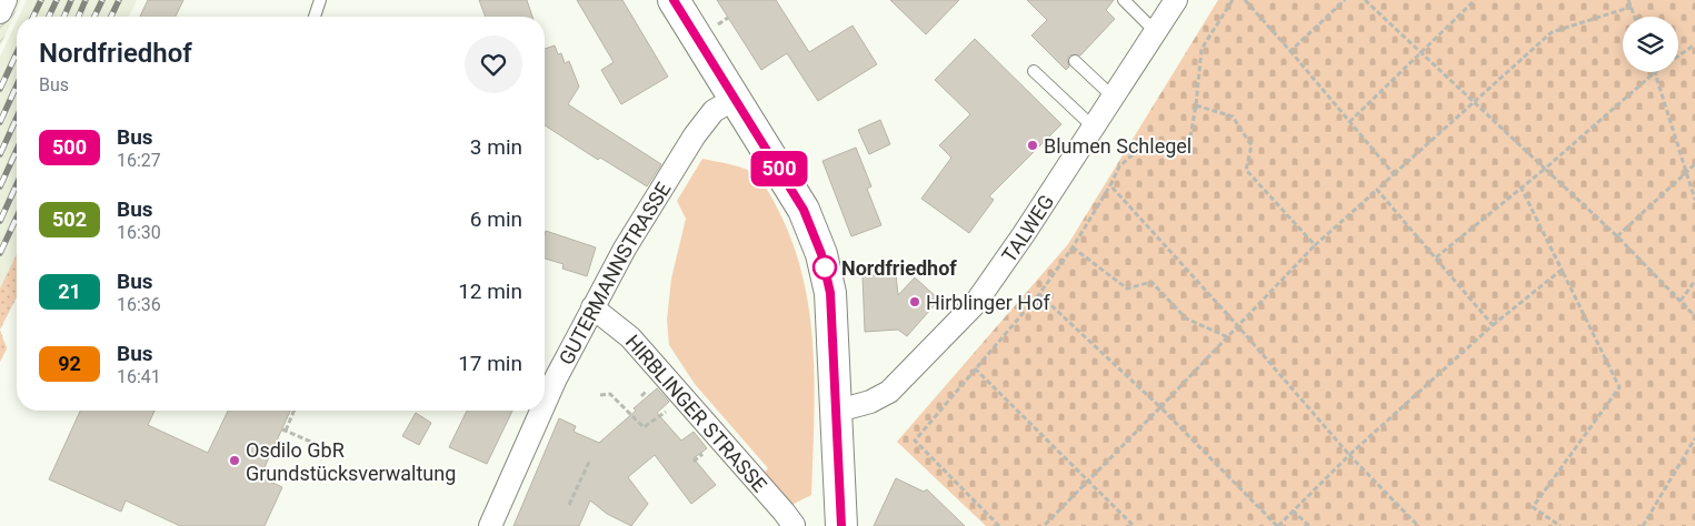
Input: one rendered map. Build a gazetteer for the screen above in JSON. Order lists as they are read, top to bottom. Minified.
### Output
{"streets":{"street":["TALWEG","GUTERMANNSTRASSE","HIRBLINGER STRASSE"]},"crossings":[["GUTERMANNSTRASSE","HIRBLINGER STRASSE"]],"places":["Blumen Schlegel","Nordfriedhof","Hirblinger Hof","Osdilo GbR Grundstücksverwaltung"],"lines":["bus line 500"],"page":{"on_map":"500","heading":["Nordfriedhof","Bus"],"list":[{"mark":"500","name":"Bus","note":"16:27","value":"3 min"},{"mark":"502","name":"Bus","note":"16:30","value":"6 min"},{"mark":"21","name":"Bus","note":"16:36","value":"12 min"},{"mark":"92","name":"Bus","note":"16:41","value":"17 min"}]}}
